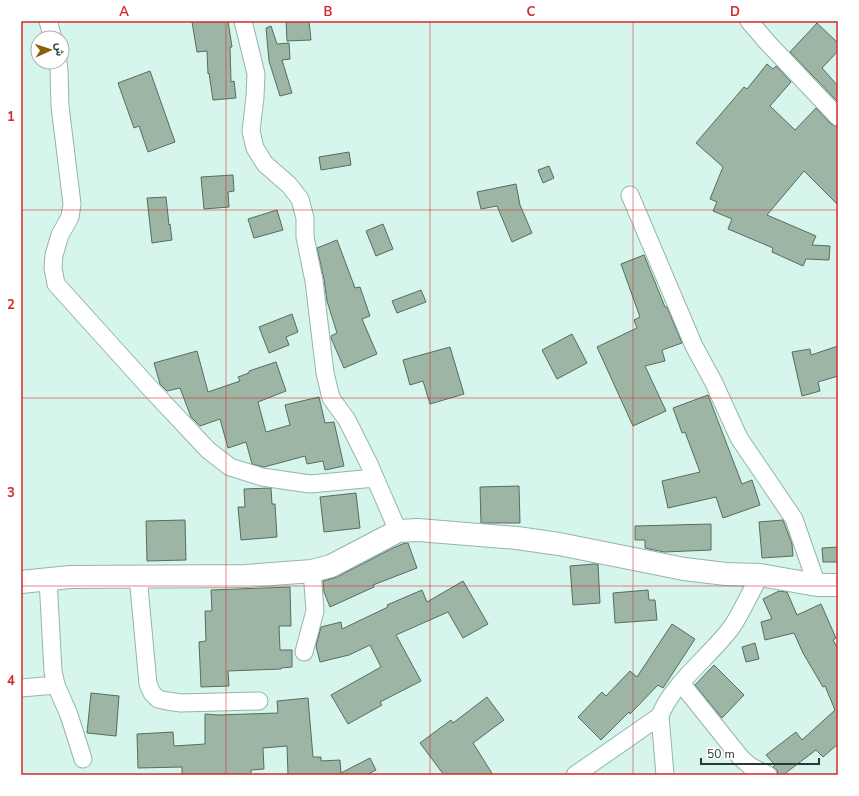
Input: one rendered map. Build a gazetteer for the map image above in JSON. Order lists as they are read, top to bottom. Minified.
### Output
{"scale_bar":"50 m","north":"right","grid":{"columns":["A","B","C","D"],"rows":["1","2","3","4"]}}
